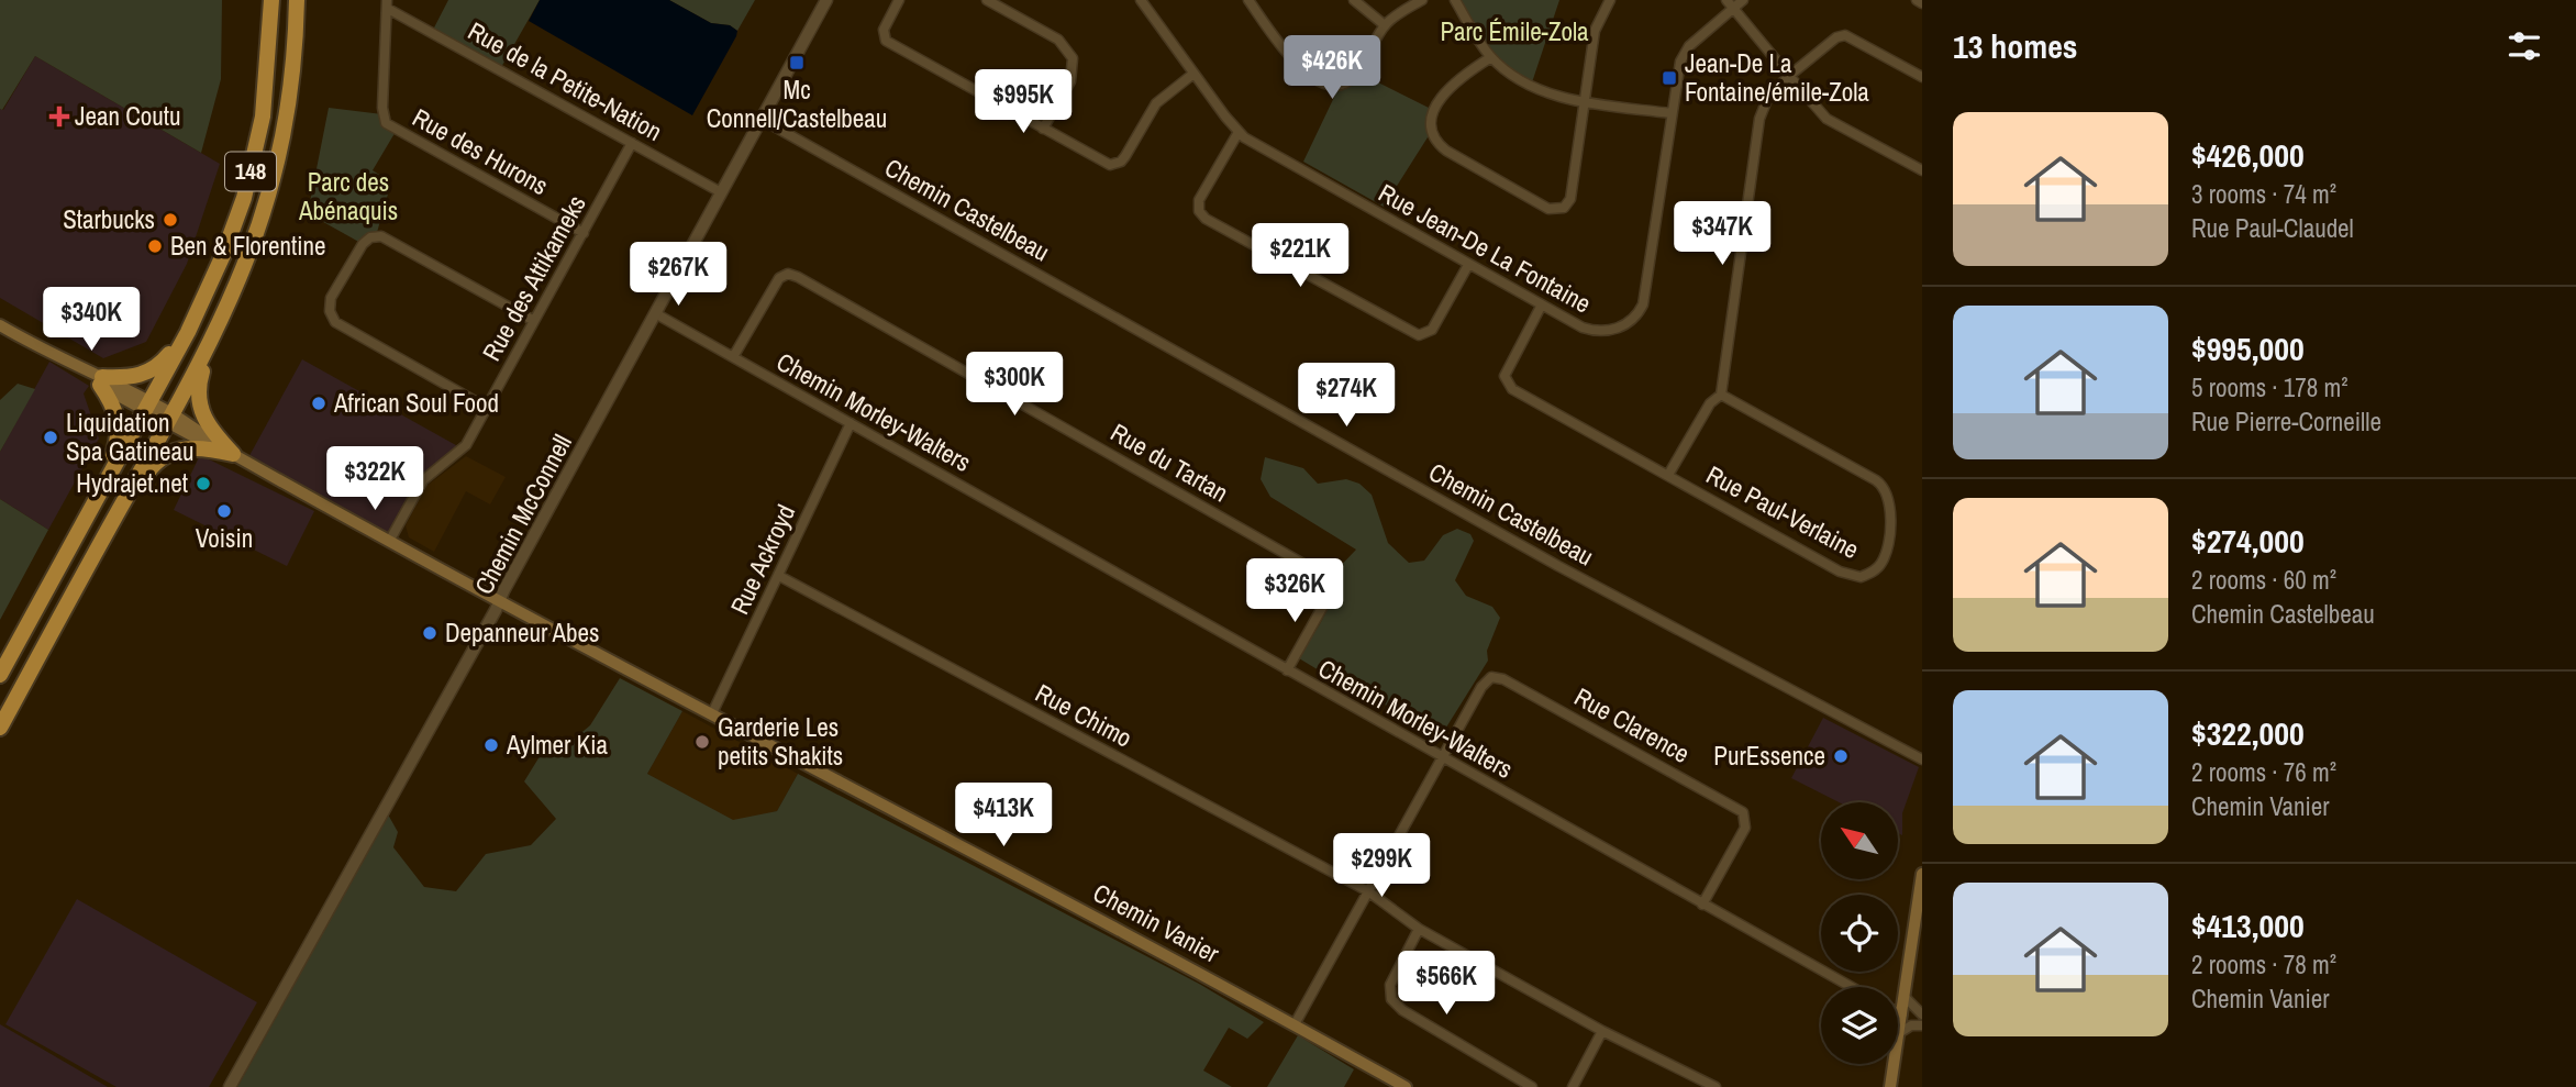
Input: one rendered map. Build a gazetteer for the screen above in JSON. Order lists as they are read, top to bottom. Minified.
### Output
{"streets":{"highway":["148"],"main road":["Chemin Vanier"],"street":["Rue de la Petite-Nation","Rue des Hurons","Chemin Castelbeau","Rue Jean-De La Fontaine","Rue des Attikameks","Chemin Morley-Walters","Rue du Tartan","Rue Paul-Verlaine","Chemin McConnell","Rue Ackroyd","Rue Chimo","Rue Clarence"]},"crossings":[["Rue de la Petite-Nation","Rue des Hurons"],["Rue de la Petite-Nation","Rue des Attikameks"],["Rue de la Petite-Nation","Chemin McConnell"],["Rue des Hurons","Rue des Attikameks"],["148","Chemin Vanier"],["Chemin Castelbeau","Chemin McConnell"],["Rue Jean-De La Fontaine","Rue Paul-Verlaine"],["Rue des Attikameks","Chemin Vanier"],["Chemin Morley-Walters","Rue du Tartan"],["Chemin Morley-Walters","Chemin McConnell"],["Chemin Morley-Walters","Rue Ackroyd"],["Chemin Morley-Walters","Rue Clarence"],["Chemin McConnell","Chemin Vanier"],["Rue Ackroyd","Rue Chimo"],["Rue Ackroyd","Chemin Vanier"]],"parks":["Parc Émile-Zola","Parc des Abénaquis"],"places":{"transit":["Mc Connell/Castelbeau","Jean-De La Fontaine/émile-Zola"],"health":["Jean Coutu"],"other":["Starbucks","Ben & Florentine","African Soul Food","Liquidation Spa Gatineau","Hydrajet.net","Voisin","Depanneur Abes","Garderie Les petits Shakits","Aylmer Kia","PurEssence"]},"north":"top left","page":{"heading":"13 homes","price":["$426K","$995K","$347K","$221K","$267K","$340K","$300K","$274K","$322K","$326K","$413K","$299K","$566K"],"list":[{"name":"$426,000","note":"3 rooms · 74 m² · Rue Paul-Claudel"},{"name":"$995,000","note":"5 rooms · 178 m² · Rue Pierre-Corneille"},{"name":"$274,000","note":"2 rooms · 60 m² · Chemin Castelbeau"},{"name":"$322,000","note":"2 rooms · 76 m² · Chemin Vanier"},{"name":"$413,000","note":"2 rooms · 78 m² · Chemin Vanier"}]}}
